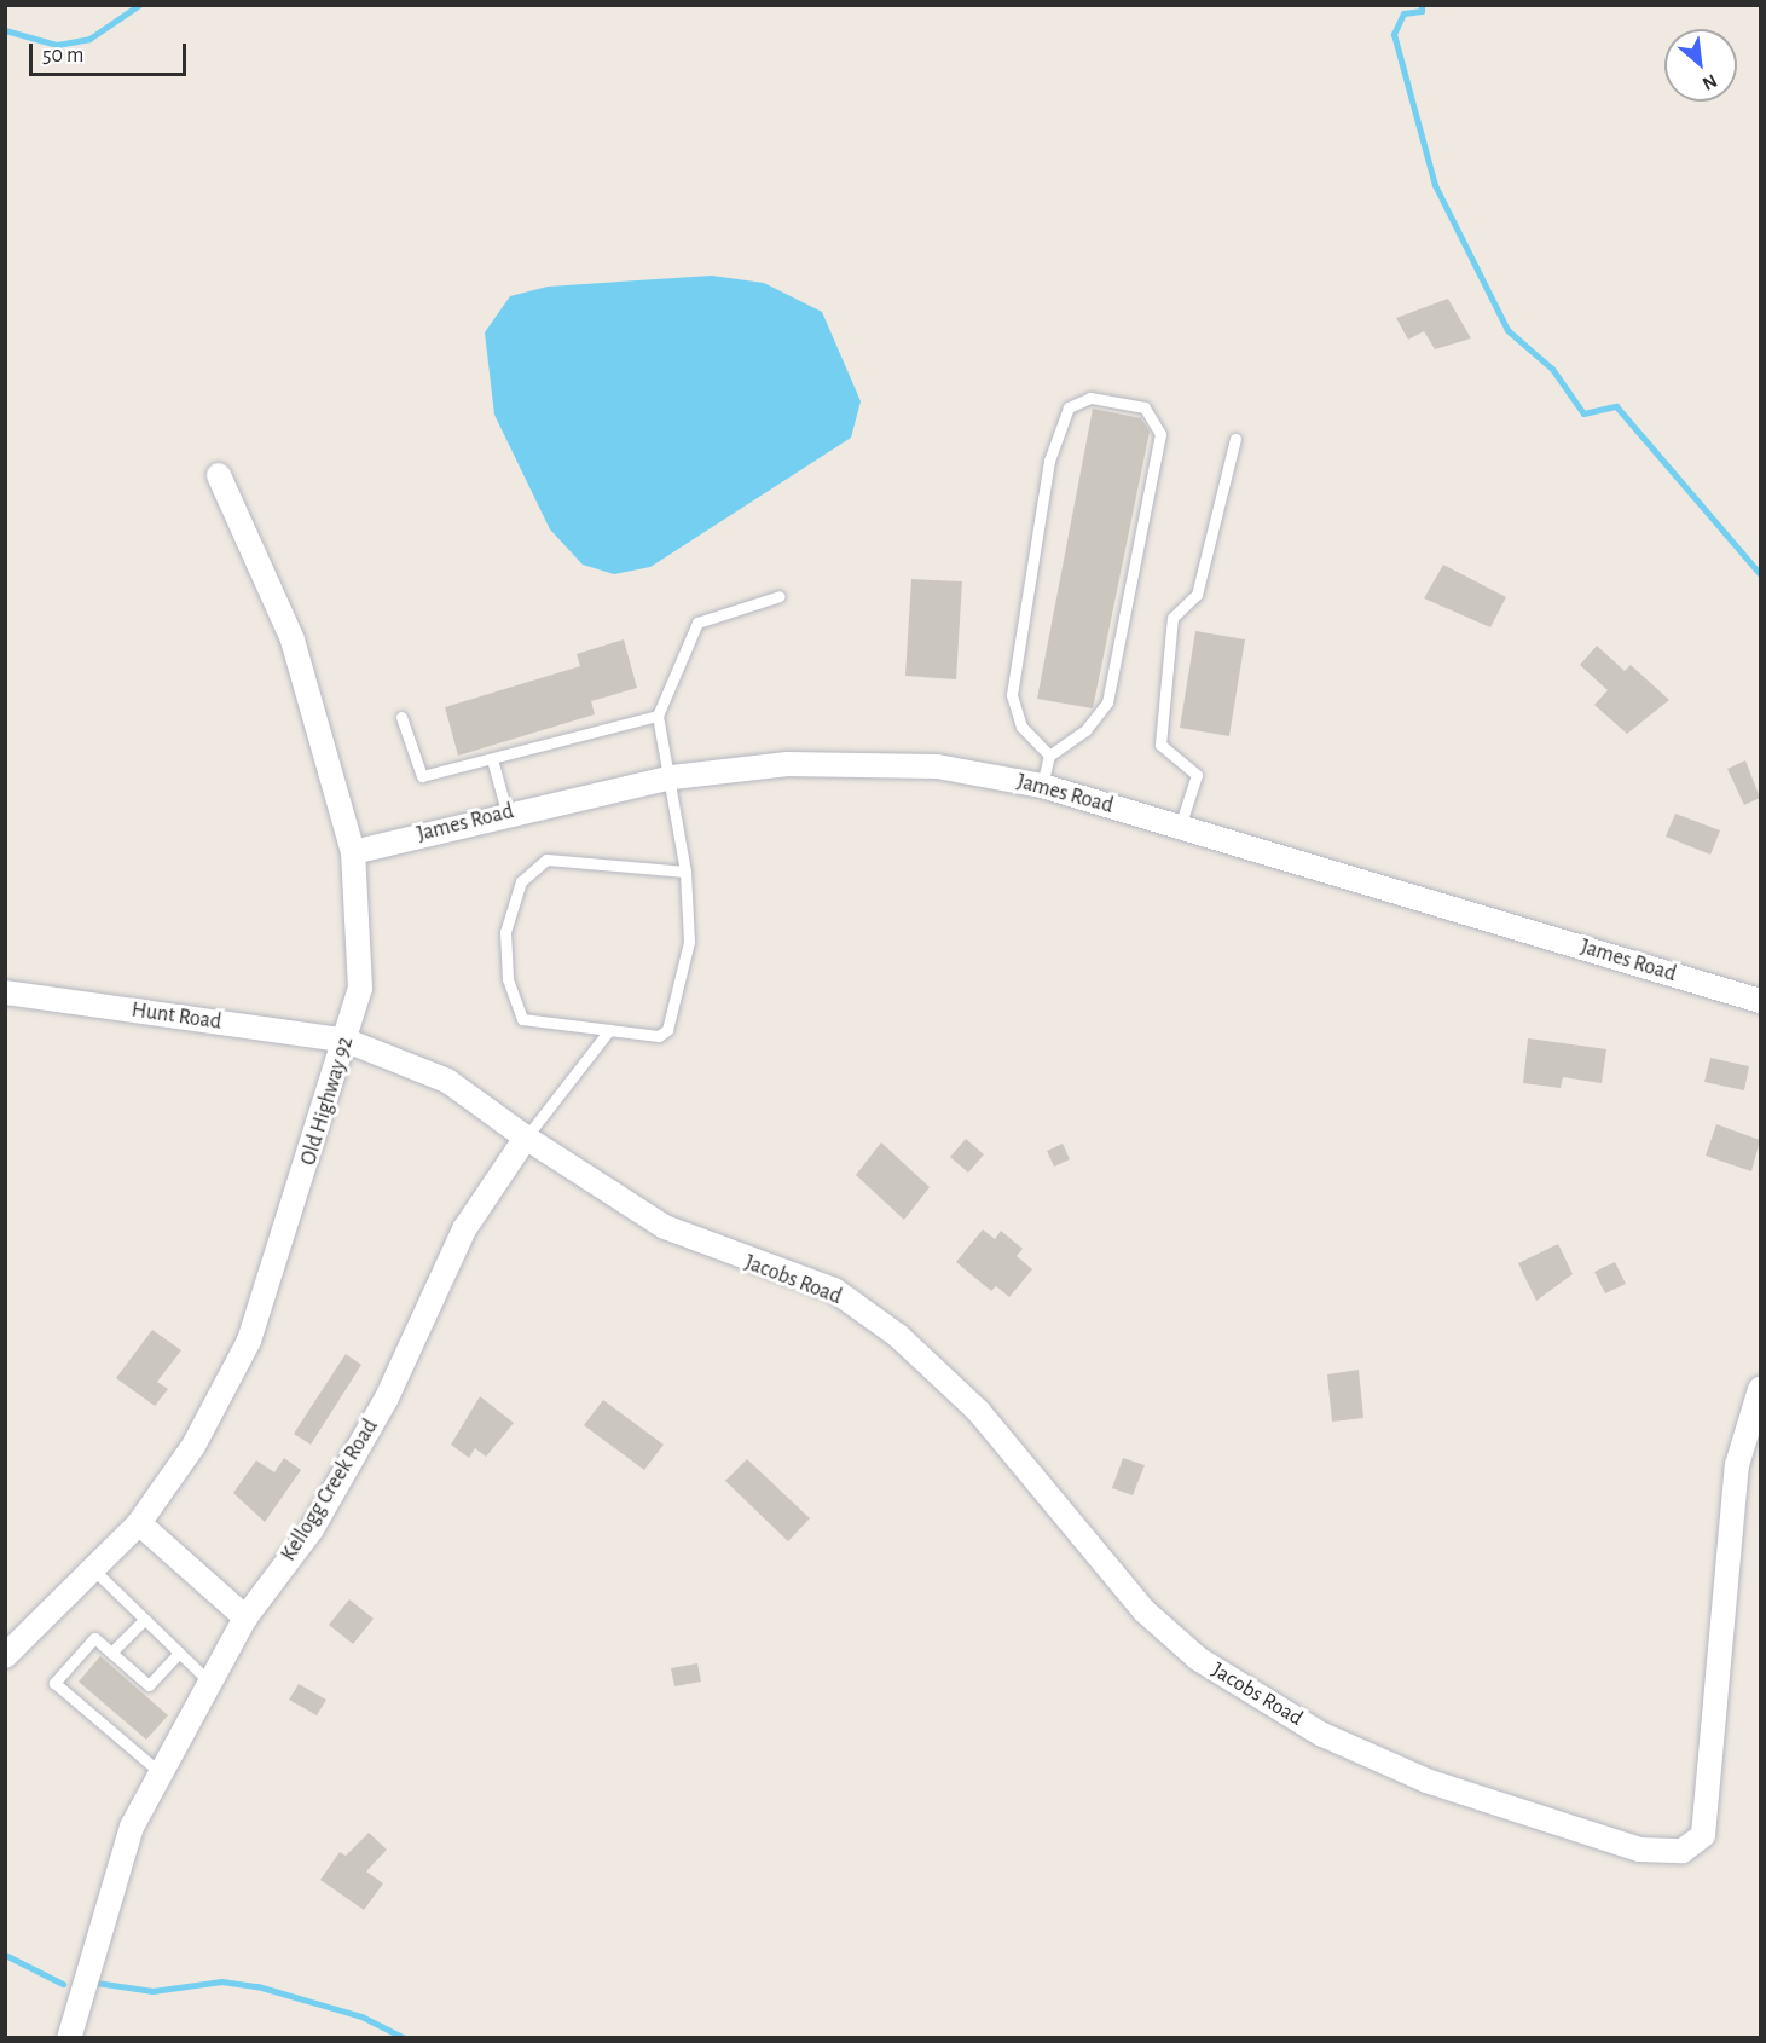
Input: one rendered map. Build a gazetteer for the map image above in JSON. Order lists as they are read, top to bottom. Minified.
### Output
{"streets":{"street":["James Road","Hunt Road","Old Highway 92","Jacobs Road","Kellogg Creek Road"]},"crossings":[["James Road","Old Highway 92"],["Hunt Road","Old Highway 92"],["Jacobs Road","Kellogg Creek Road"]],"scale_bar":"50 m","north":"bottom right"}
